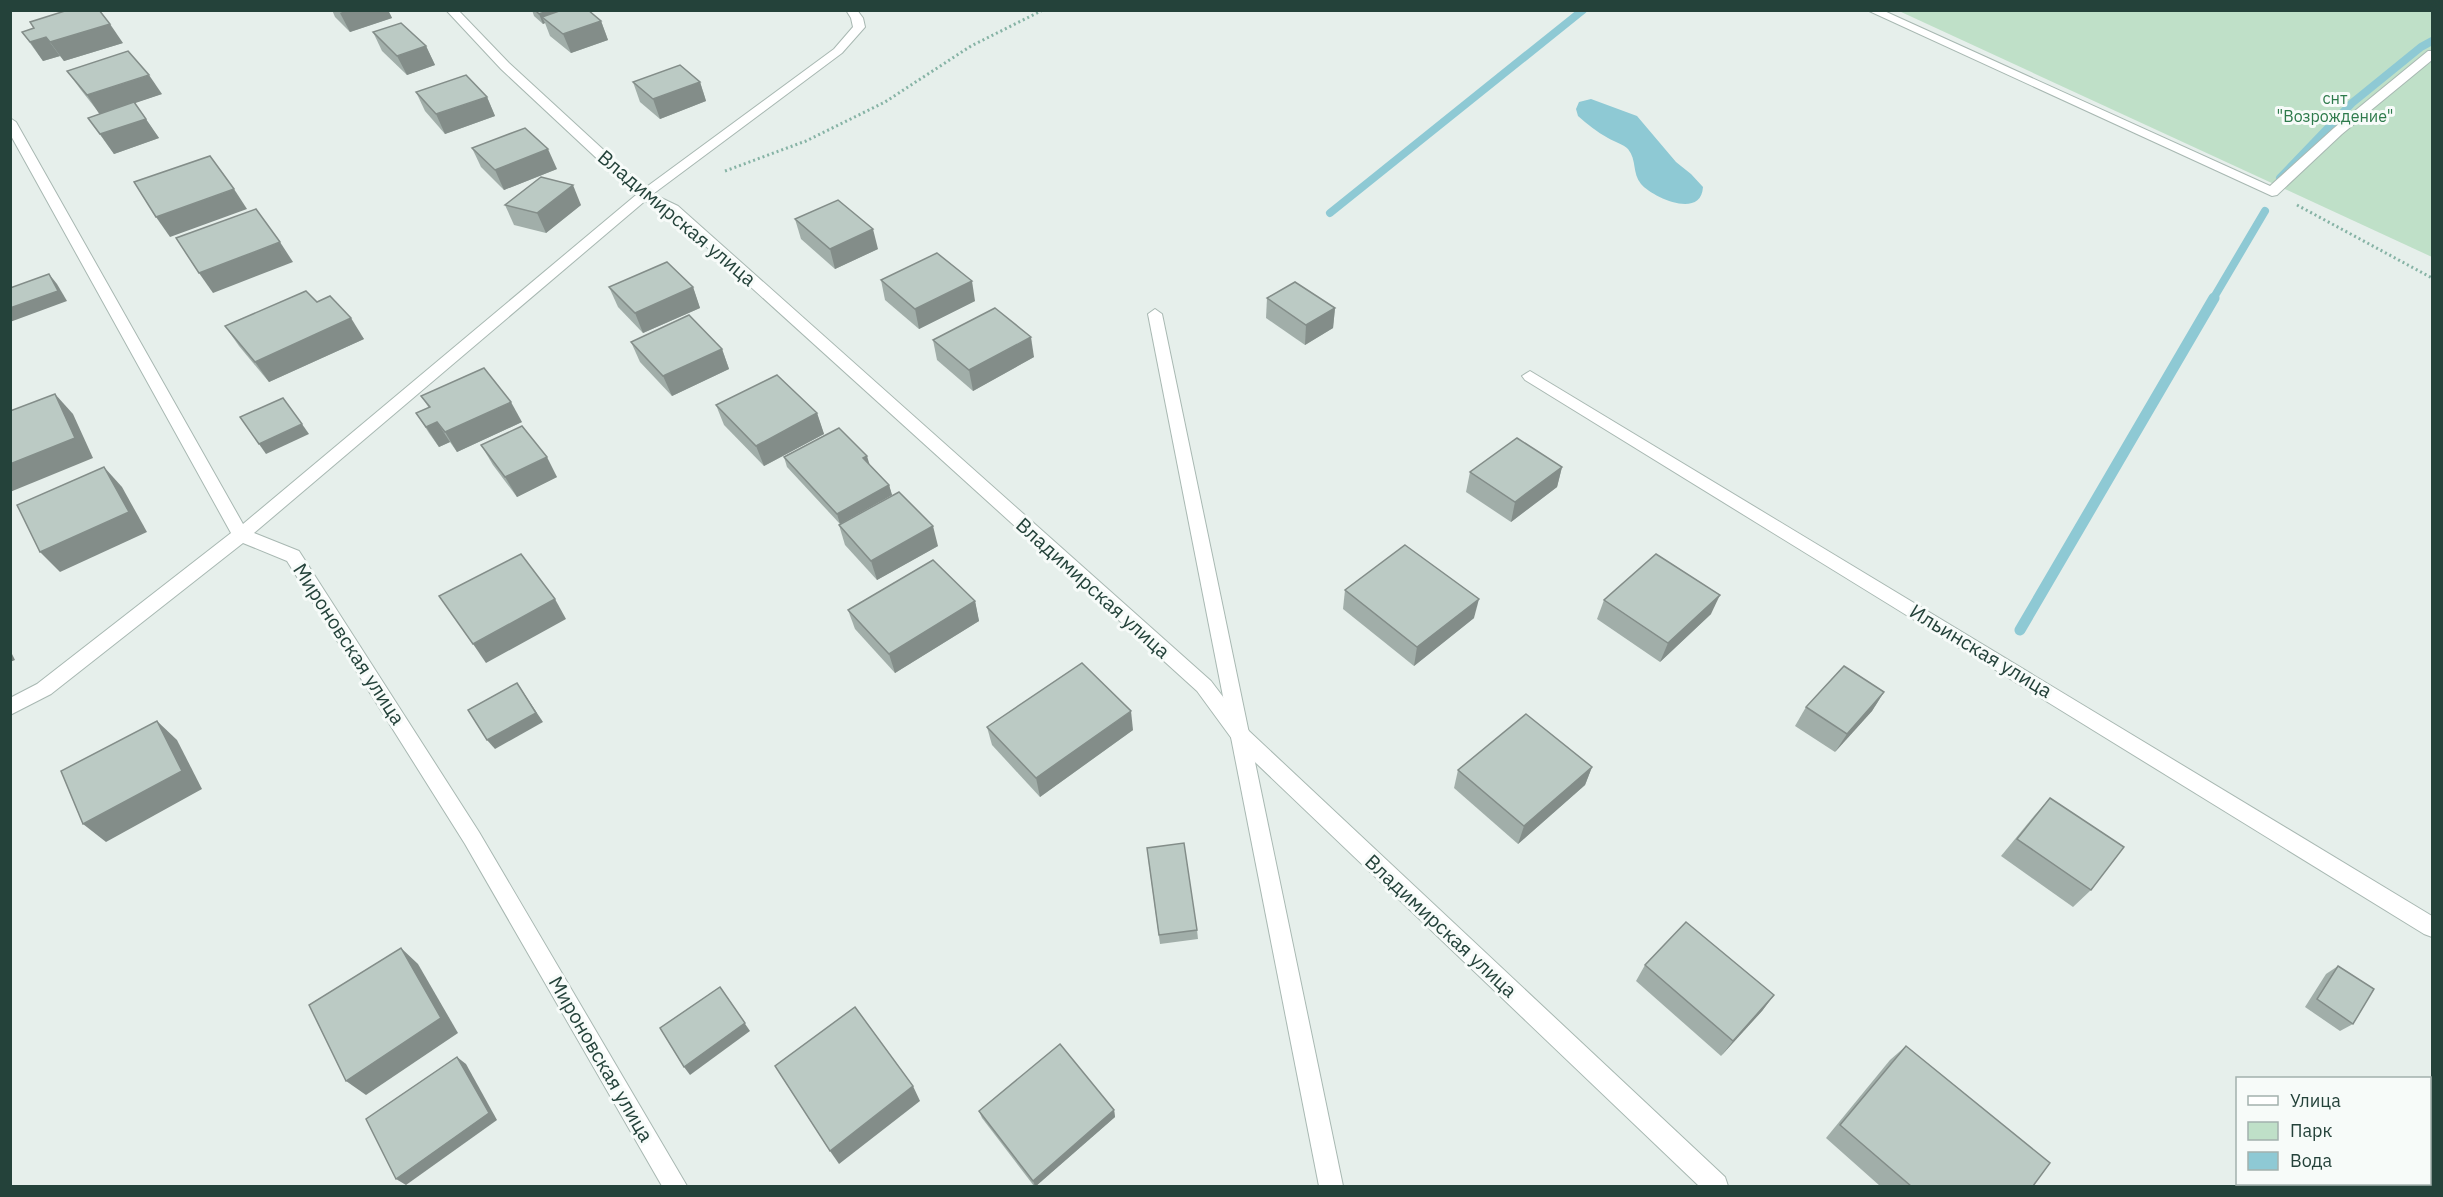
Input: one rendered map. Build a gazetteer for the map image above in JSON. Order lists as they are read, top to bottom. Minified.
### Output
{"streets":{"street":["Владимирская улица","Мироновская улица","Ильинская улица"]},"parks":["снт \"Возрождение\""],"legend":["Улица","Парк","Вода"]}
